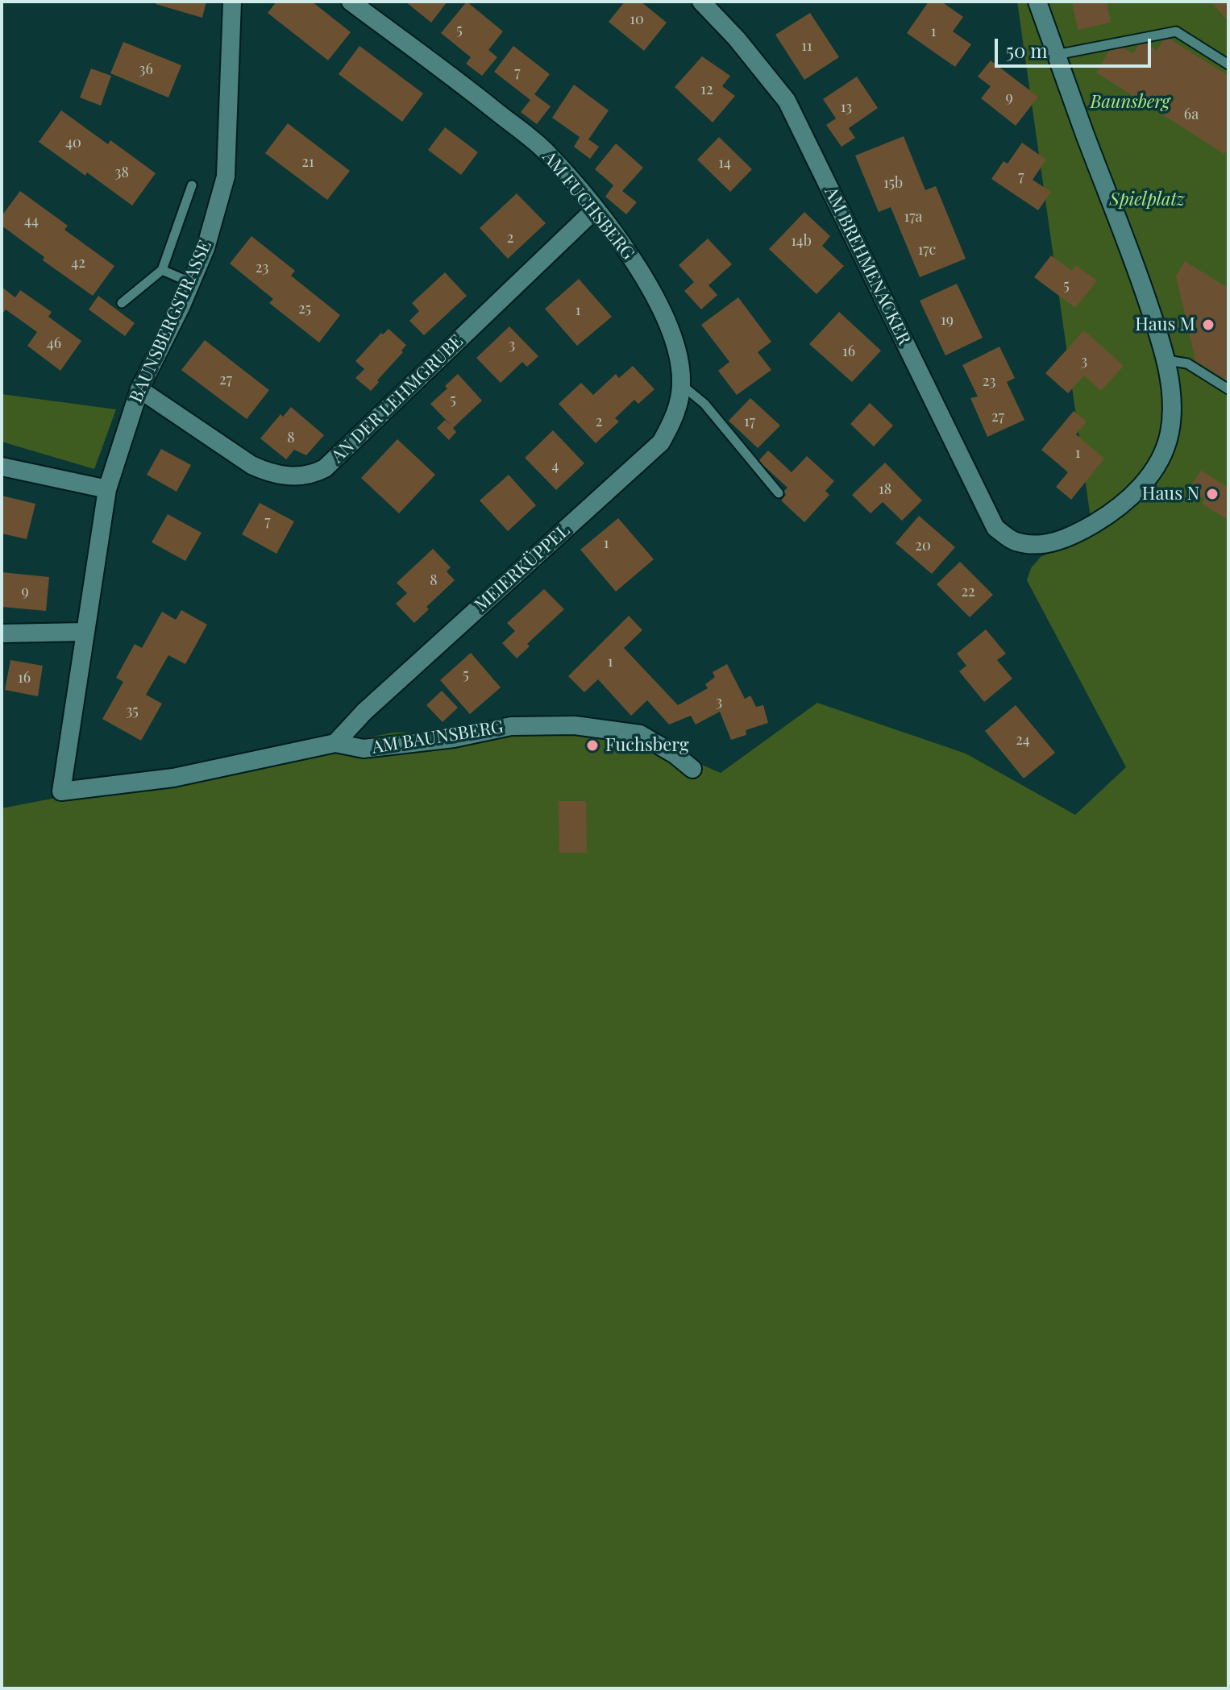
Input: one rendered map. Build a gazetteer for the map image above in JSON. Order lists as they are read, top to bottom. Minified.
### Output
{"streets":{"street":["AM FUCHSBERG","AM BREHMENACKER","BAUNSBERGSTRASSE","AN DER LEHMGRUBE","MEIERKÜPPEL","AM BAUNSBERG"]},"crossings":[["AM FUCHSBERG","AN DER LEHMGRUBE"],["AM FUCHSBERG","MEIERKÜPPEL"],["BAUNSBERGSTRASSE","AN DER LEHMGRUBE"],["BAUNSBERGSTRASSE","AM BAUNSBERG"],["MEIERKÜPPEL","AM BAUNSBERG"]],"parks":["Baunsberg","Spielplatz"],"places":["Haus M","Haus N","Fuchsberg"],"house_numbers":["10","5","1","11","36","7","12","9","13","6a","40","21","14","38","7","15b","17a","44","2","14b","17c","42","23","5","25","1","19","46","3","16","3","27","23","5","27","2","17","8","1","4","18","7","1","20","8","9","22","1","5","16","3","35","24"],"scale_bar":"50 m"}
